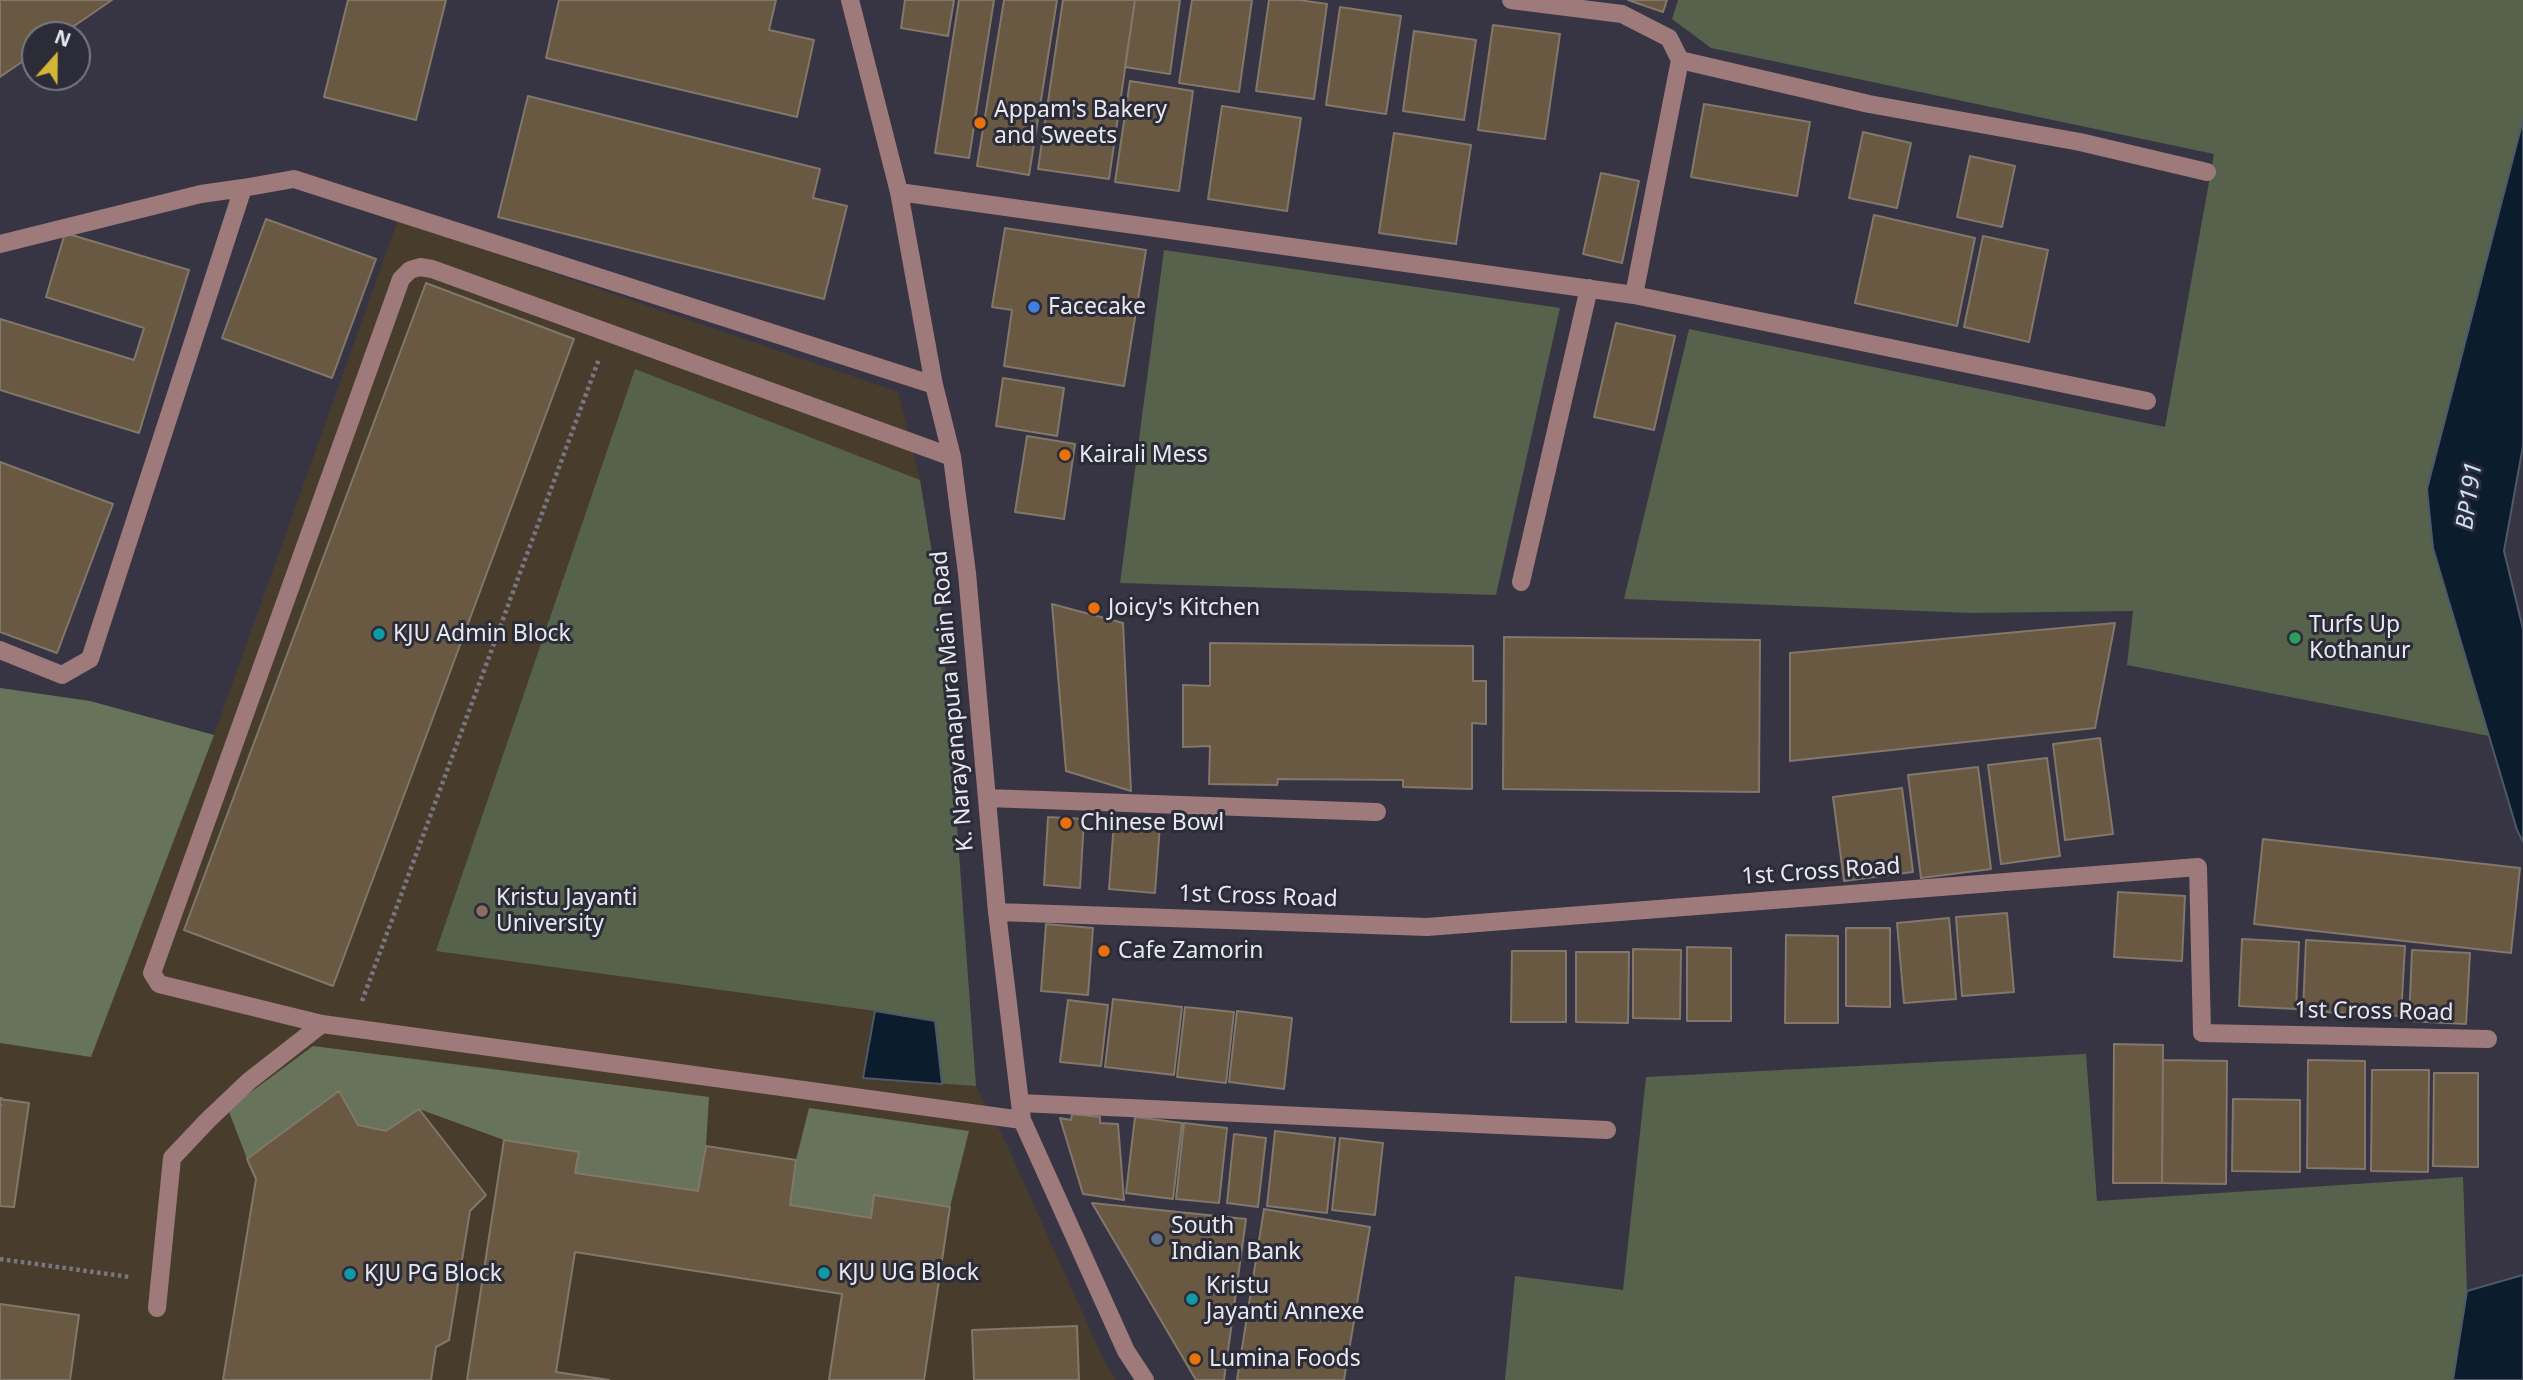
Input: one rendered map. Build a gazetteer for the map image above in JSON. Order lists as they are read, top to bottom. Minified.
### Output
{"streets":{"street":["K. Narayanapura Main Road","1st Cross Road"]},"crossings":[["K. Narayanapura Main Road","1st Cross Road"]],"water":["BP191"],"places":["Appam's Bakery and Sweets","Facecake","Kairali Mess","Joicy's Kitchen","KJU Admin Block","Turfs Up Kothanur","Chinese Bowl","Kristu Jayanti University","Cafe Zamorin","South Indian Bank","KJU UG Block","KJU PG Block","Kristu Jayanti Annexe","Lumina Foods"],"north":"top"}
